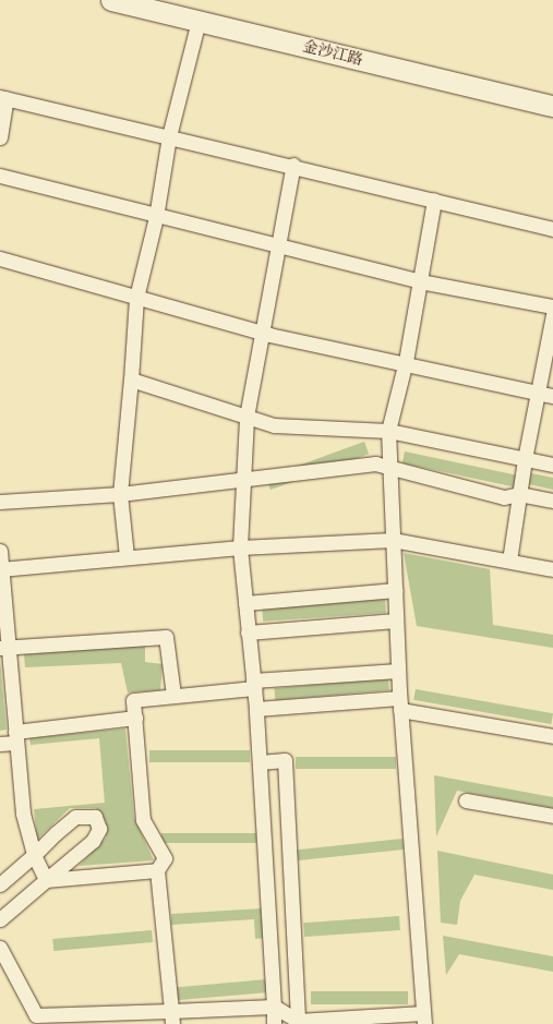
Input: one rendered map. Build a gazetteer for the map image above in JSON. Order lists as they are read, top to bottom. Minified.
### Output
{"streets":{"street":["金沙江路"]}}
